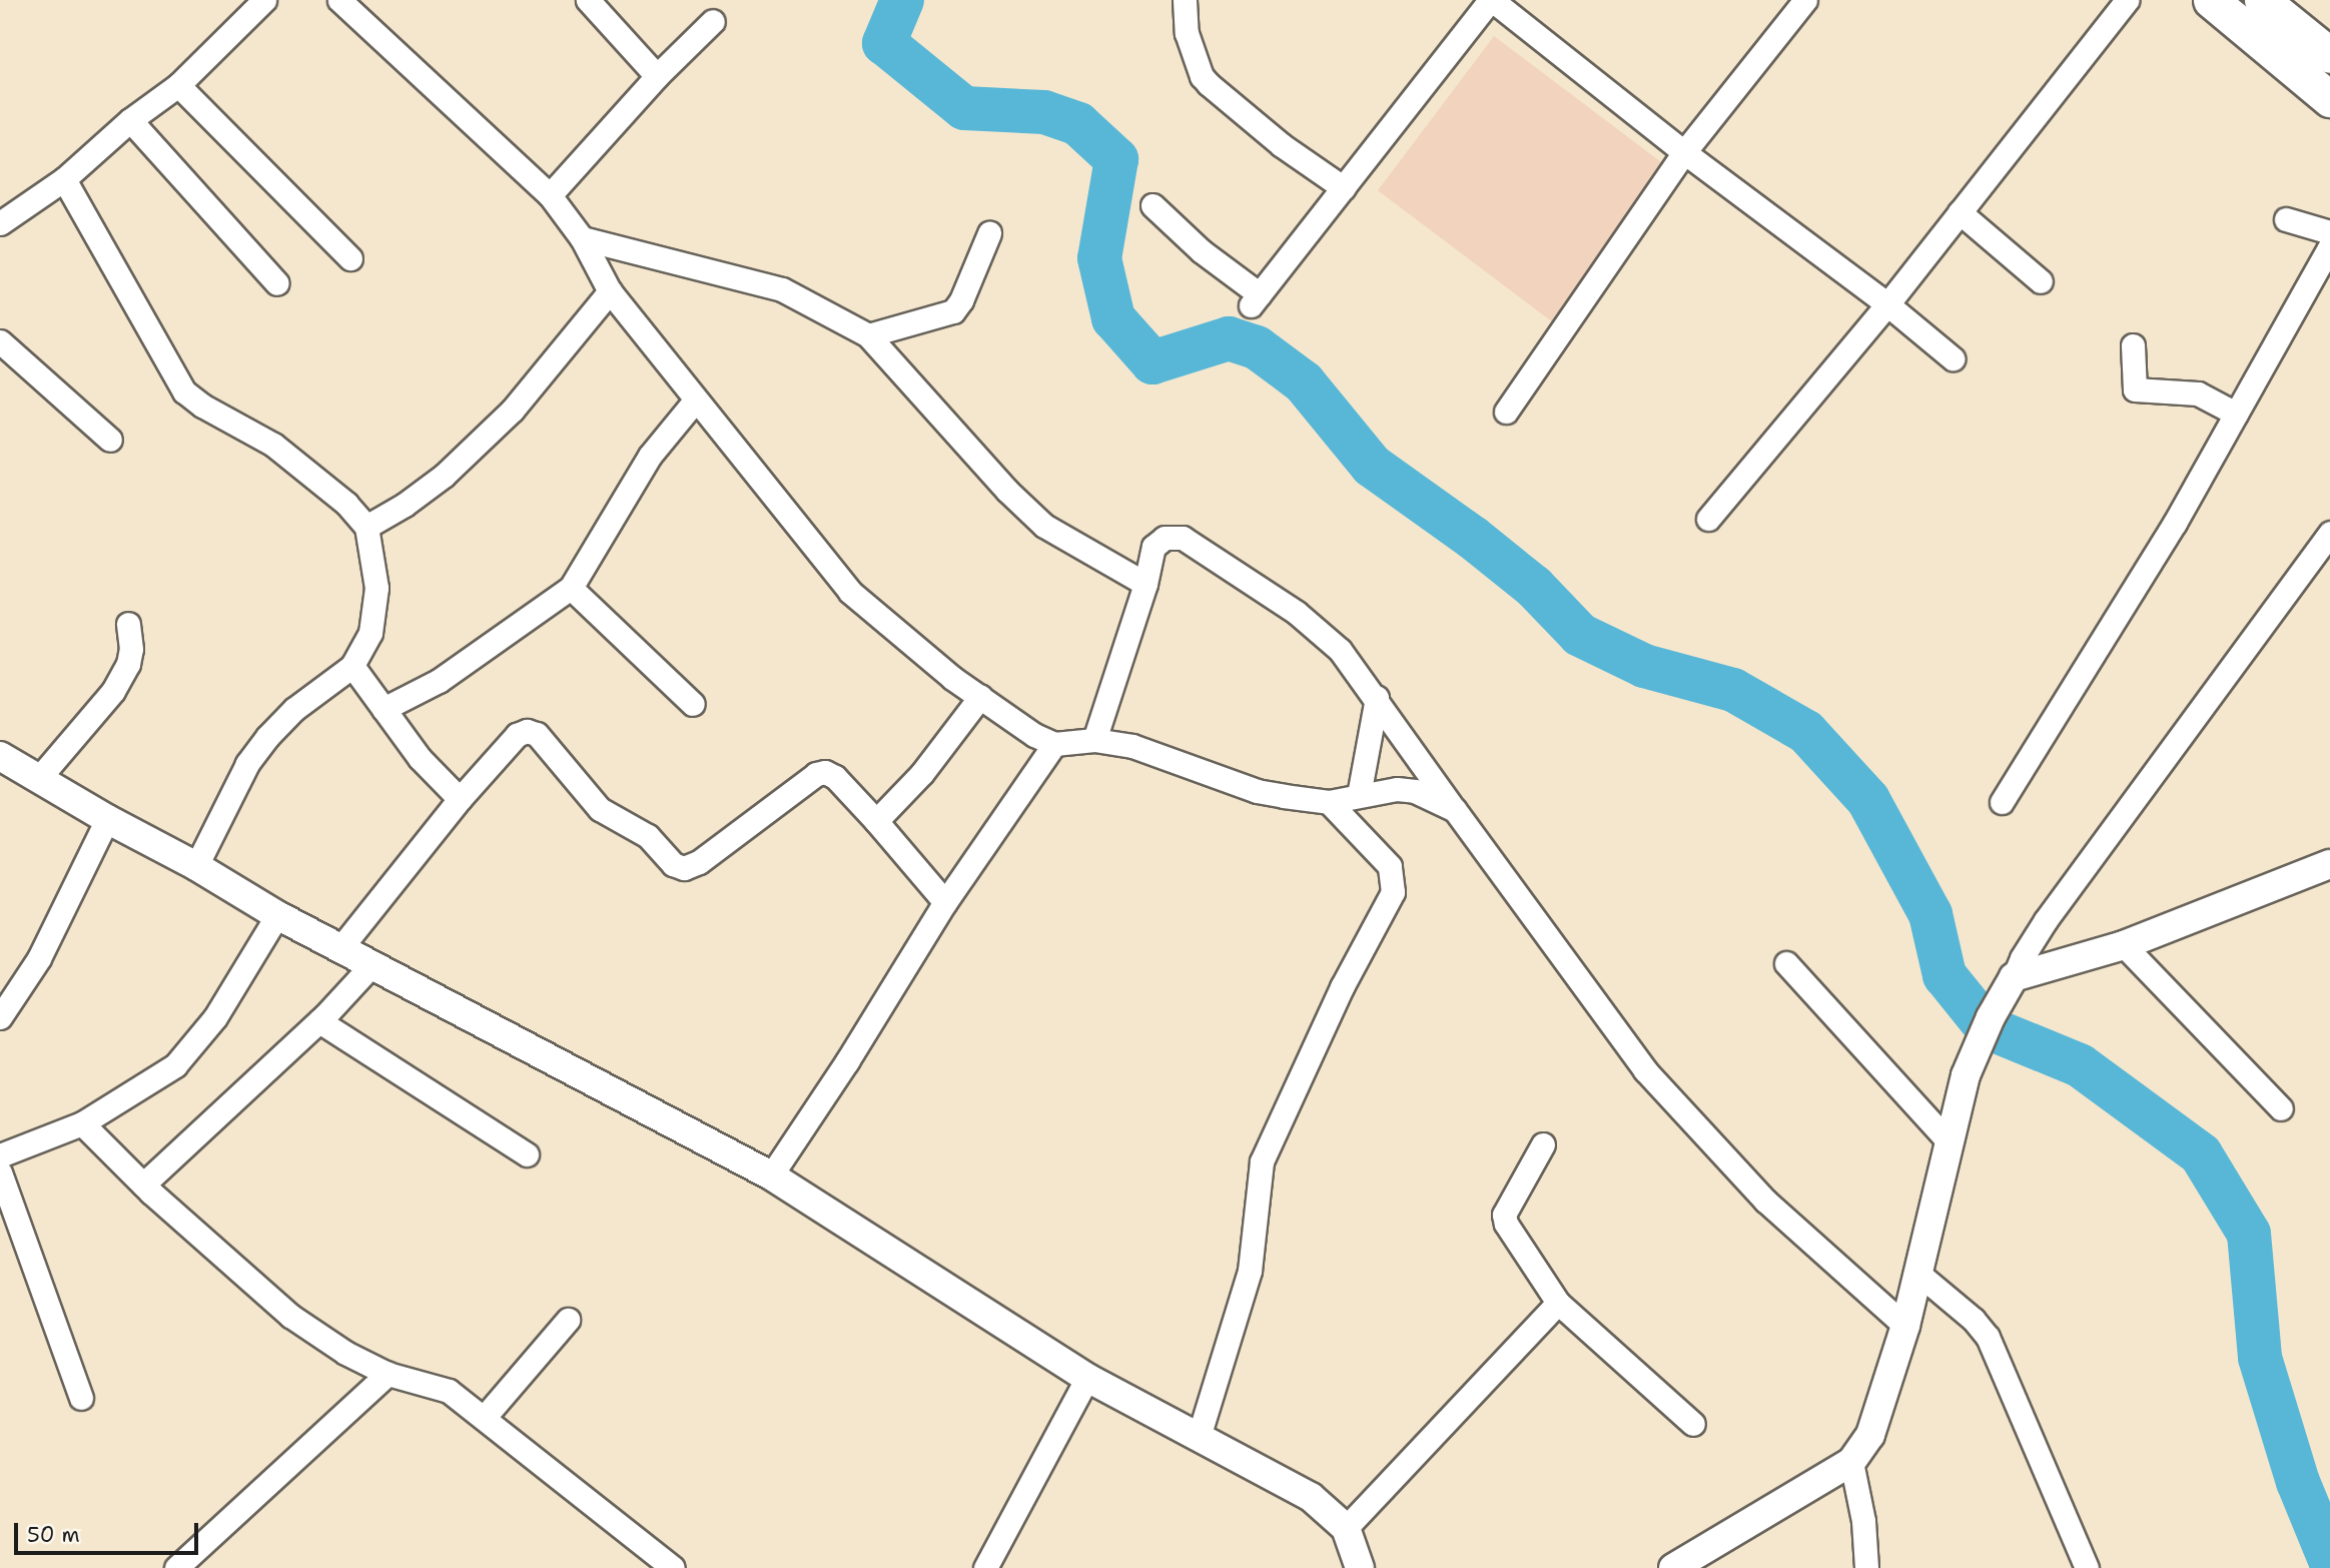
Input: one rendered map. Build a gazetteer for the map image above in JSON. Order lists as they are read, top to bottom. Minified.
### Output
{"scale_bar":"50 m"}
